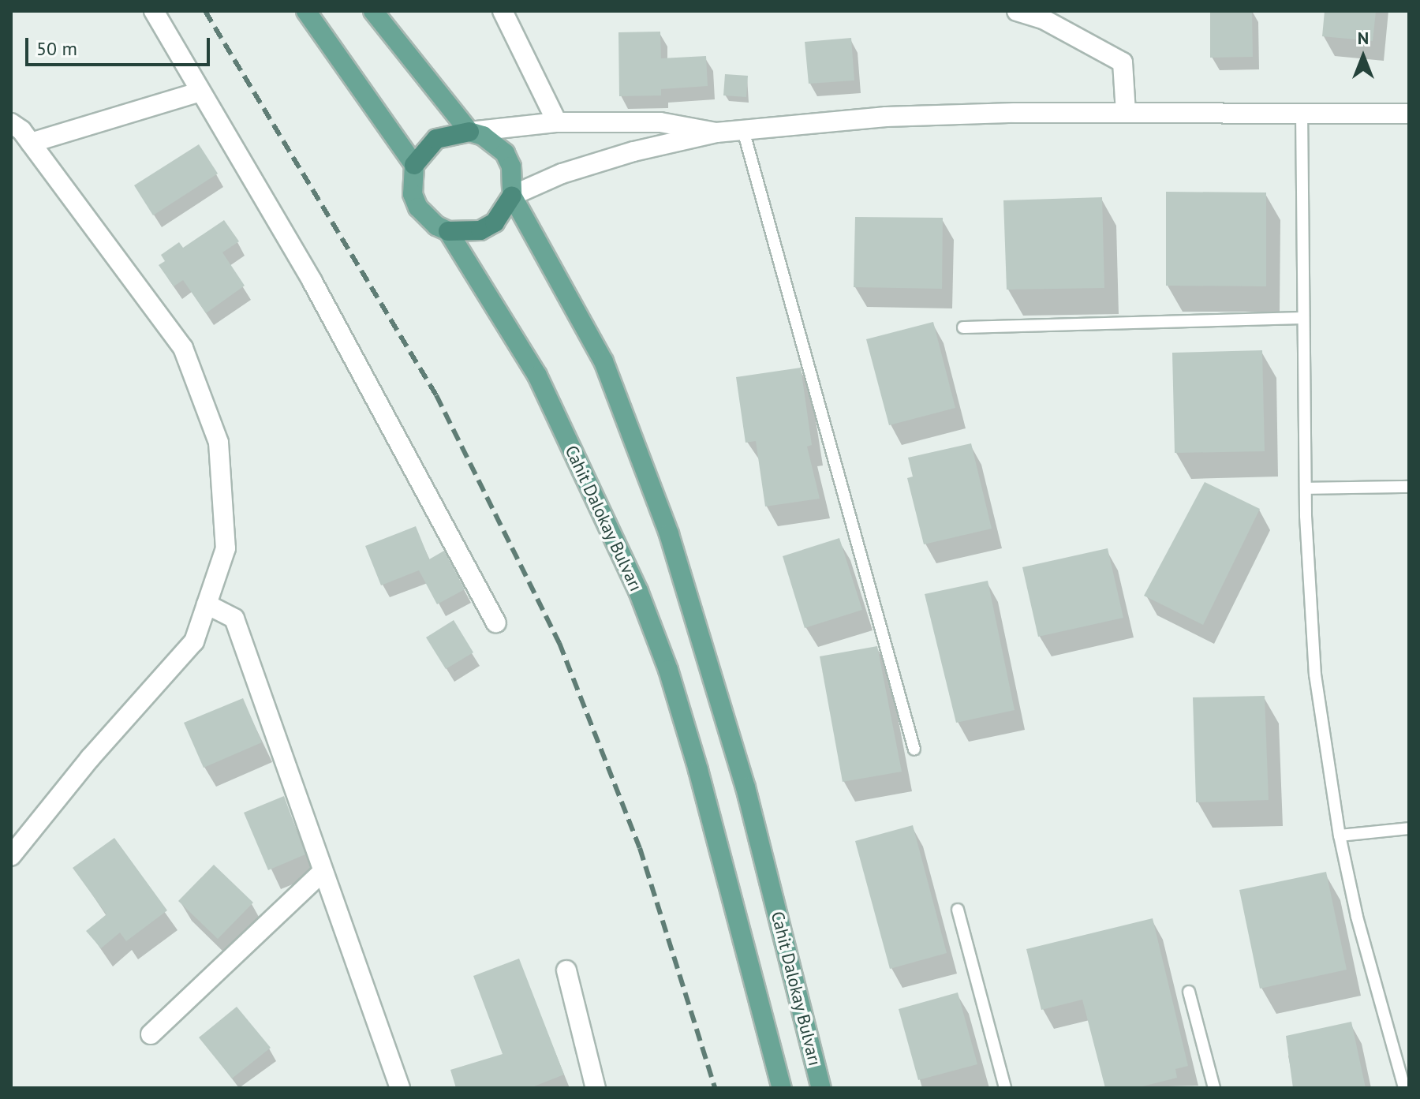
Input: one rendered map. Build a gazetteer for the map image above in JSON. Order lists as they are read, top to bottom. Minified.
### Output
{"streets":{"main road":["Cahit Dalokay Bulvarı"]},"scale_bar":"50 m","north":"top"}
